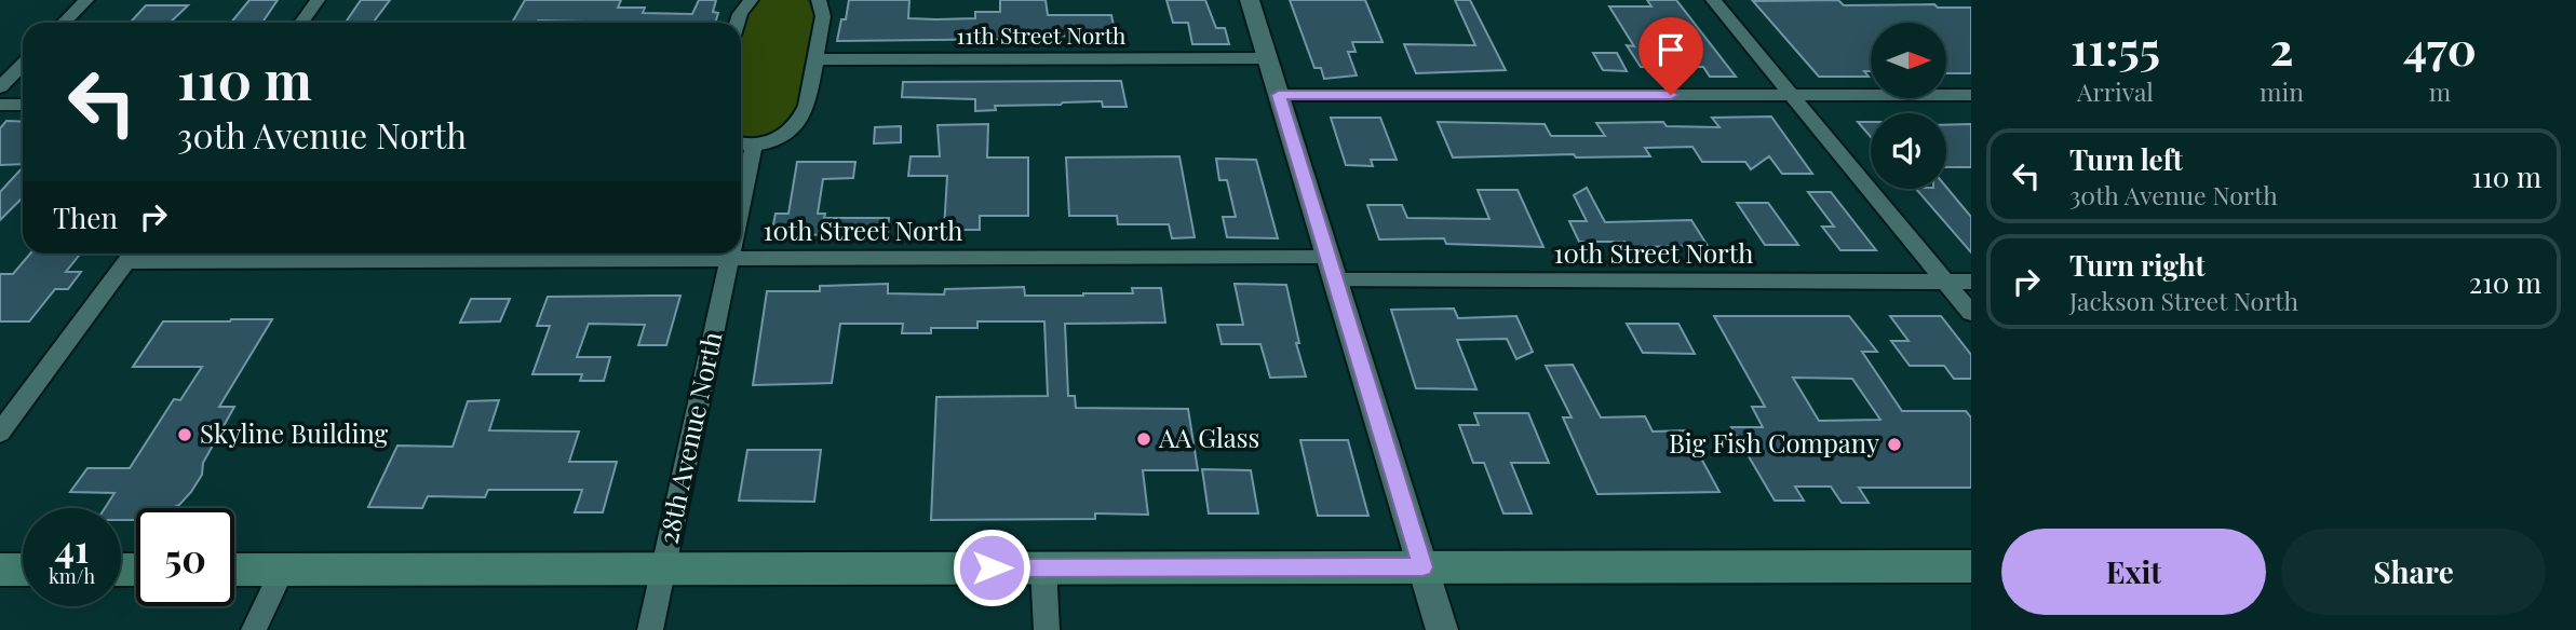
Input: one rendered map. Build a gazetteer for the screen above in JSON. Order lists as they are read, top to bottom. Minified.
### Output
{"streets":{"street":["11th Street North","10th Street North","28th Avenue North"]},"places":["Skyline Building","AA Glass","Big Fish Company"],"north":"right","page":{"eta":["11:55","Arrival","2","min","470","m"],"turn":["110 m","30th Avenue North"],"list":[{"name":"Turn left","note":"30th Avenue North","value":"110 m"},{"name":"Turn right","note":"Jackson Street North","value":"210 m"}],"then":"Then","speed":"41 km/h","limit":"50","buttons":["Exit","Share"]}}
